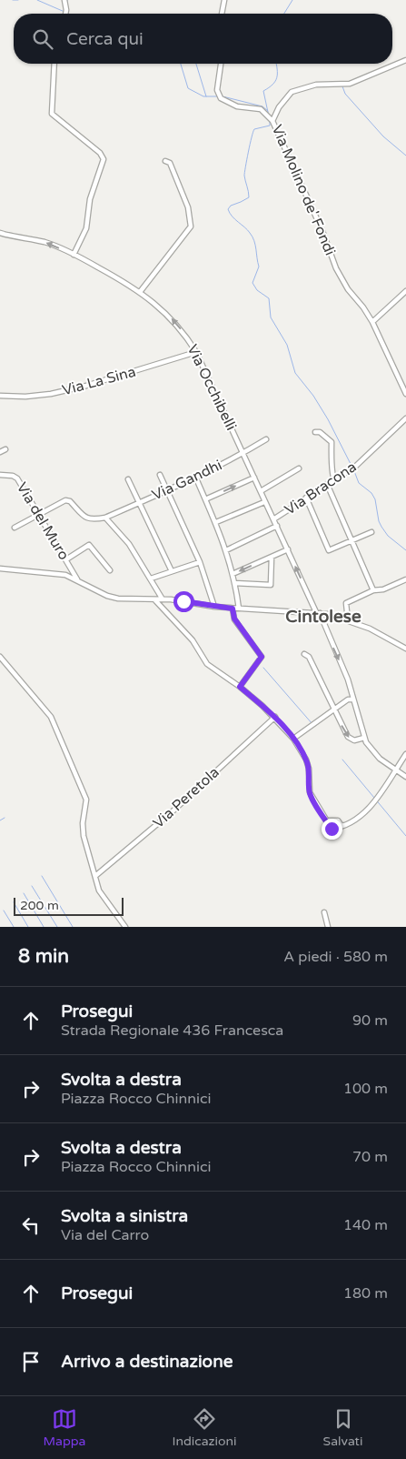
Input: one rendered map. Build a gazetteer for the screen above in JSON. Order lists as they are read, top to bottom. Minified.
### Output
{"streets":{"street":["Via Molino de' Fondi","Via La Sina","Via Occhibelli","Via Gandhi","Via Bracona","Via del Muro","Via Peretola"]},"crossings":[["Via La Sina","Via Occhibelli"],["Via Occhibelli","Via Gandhi"],["Via Occhibelli","Via Bracona"]],"districts":["Cintolese"],"scale_bar":"200 m","page":{"search":"Cerca qui","scale":"200 m","heading":["8 min","A piedi · 580 m"],"list":[["Prosegui","Strada Regionale 436 Francesca","90 m"],["Svolta a destra","Piazza Rocco Chinnici","100 m"],["Svolta a destra","Piazza Rocco Chinnici","70 m"],["Svolta a sinistra","Via del Carro","140 m"],["Prosegui","180 m"],"Arrivo a destinazione"],"nav":["Mappa","Indicazioni","Salvati"]}}
